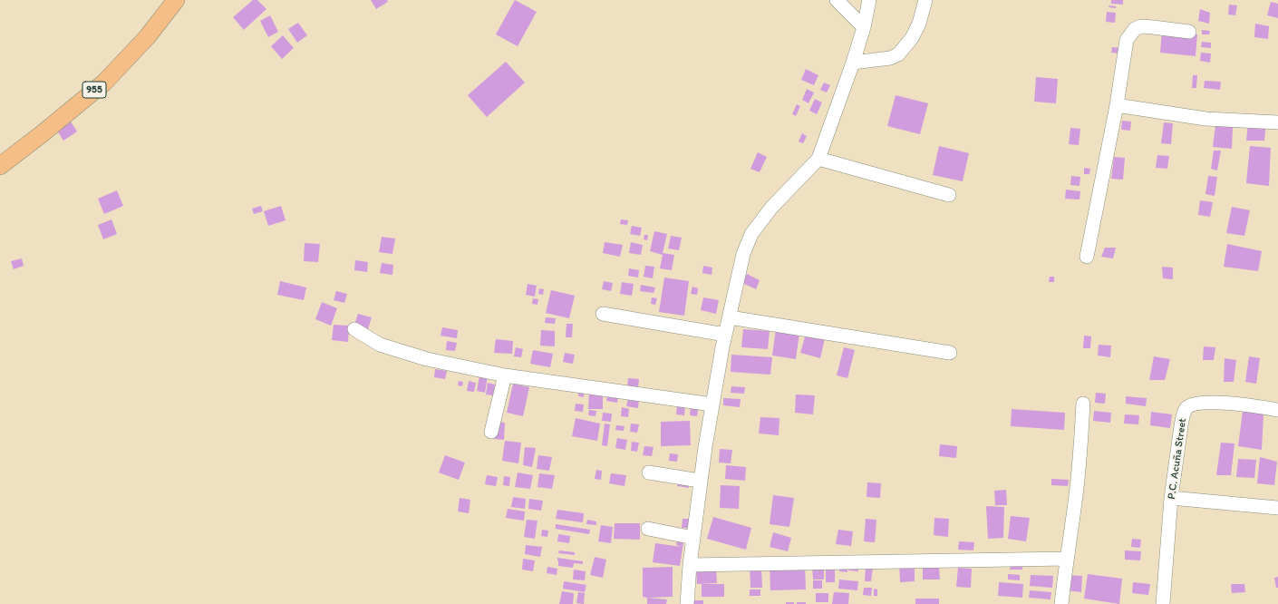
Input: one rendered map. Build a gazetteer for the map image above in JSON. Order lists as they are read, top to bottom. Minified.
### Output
{"streets":{"main road":["955"],"street":["P.C. Acuña Street"]}}
